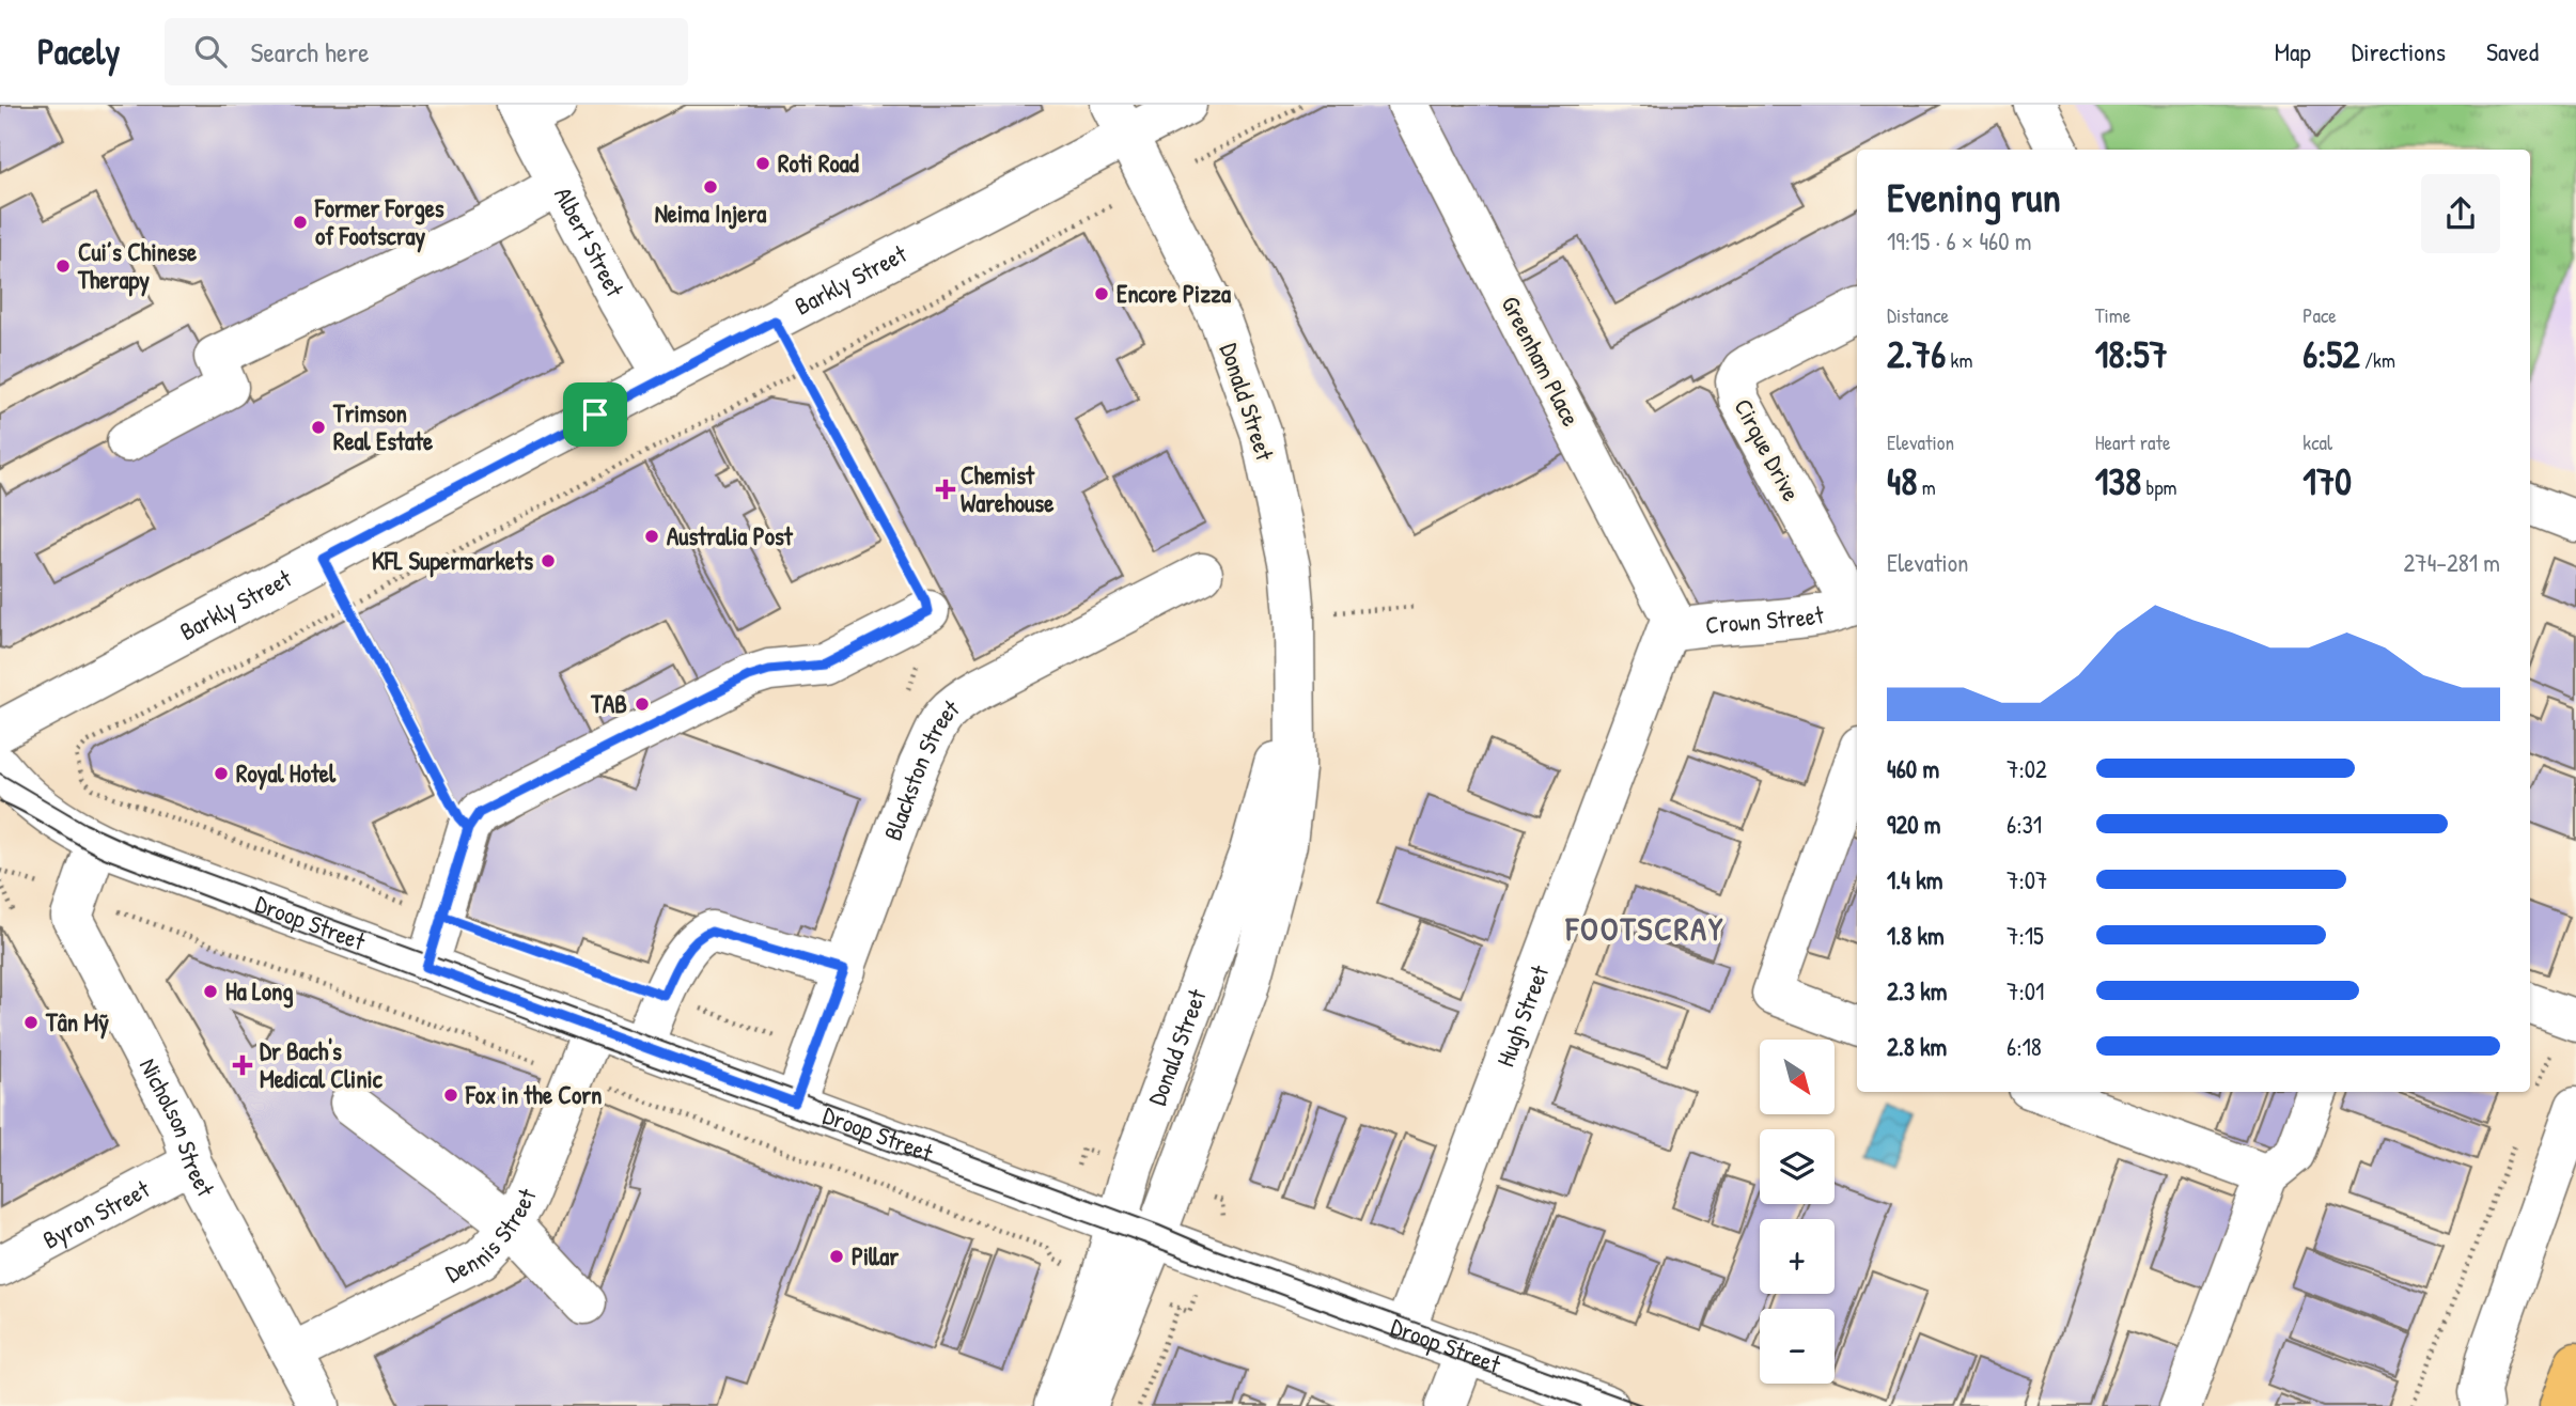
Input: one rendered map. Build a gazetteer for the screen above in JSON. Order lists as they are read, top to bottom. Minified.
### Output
{"streets":{"street":["Albert Street","Barkly Street","Greenham Place","Donald Street","Cirque Drive","Crown Street","Blackston Street","Droop Street","Hugh Street","Nicholson Street","Byron Street","Dennis Street"]},"crossings":[["Albert Street","Barkly Street"],["Barkly Street","Donald Street"],["Greenham Place","Crown Street"],["Greenham Place","Hugh Street"],["Donald Street","Droop Street"],["Cirque Drive","Crown Street"],["Crown Street","Hugh Street"],["Blackston Street","Droop Street"],["Droop Street","Hugh Street"],["Droop Street","Nicholson Street"],["Droop Street","Dennis Street"],["Nicholson Street","Byron Street"],["Nicholson Street","Dennis Street"]],"districts":["FOOTSCRAY"],"places":{"other":["Roti Road","Neima Injera","Former Forges of Footscray","Cui’s Chinese Therapy","Encore Pizza","Trimson Real Estate","Australia Post","KFL Supermarkets","TAB","Royal Hotel","Ha Long","Tân Mỹ","Fox in the Corn","Pillar"],"health":["Chemist Warehouse","Dr Bach's Medical Clinic"]},"north":"bottom right","page":{"header":"Pacely","search":"Search here","nav":["Map","Directions","Saved"],"heading":["Evening run","19:15 · 6 × 460 m"],"stats":[["Distance","2.76 km"],["Time","18:57"],["Pace","6:52 /km"],["Elevation","48 m"],["Heart rate","138 bpm"],["kcal","170"]],"chart":["Elevation","274–281 m"],"list":[{"name":"460 m","note":"7:02"},{"name":"920 m","note":"6:31"},{"name":"1.4 km","note":"7:07"},{"name":"1.8 km","note":"7:15"},{"name":"2.3 km","note":"7:01"},{"name":"2.8 km","note":"6:18"}],"map_buttons":["+","−"]}}
